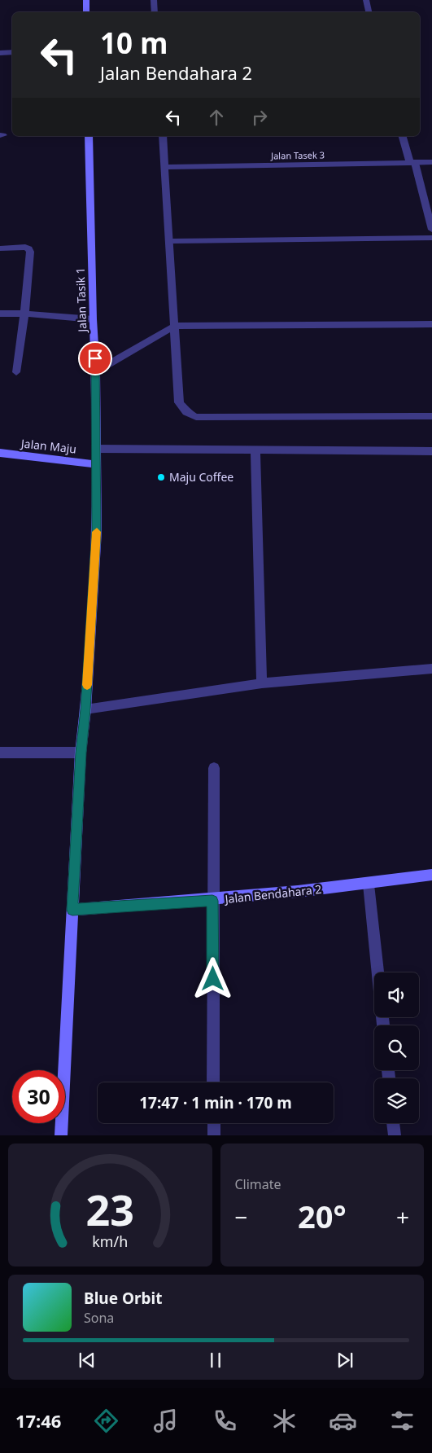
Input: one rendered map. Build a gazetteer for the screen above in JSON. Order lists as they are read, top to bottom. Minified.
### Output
{"streets":{"street":["Jalan Tasek 3","Jalan Tasik 1","Jalan Maju","Jalan Bendahara 2"]},"crossings":[["Jalan Tasik 1","Jalan Maju"]],"places":["Maju Coffee"],"page":{"turn":["10 m","Jalan Bendahara 2"],"limit":"30","trip":"17:47 · 1 min · 170 m","tile":"Climate","heat":["−","20°","+"],"song":["Blue Orbit","Sona"],"tabs":"17:46","gauge":["23","km/h"]}}
